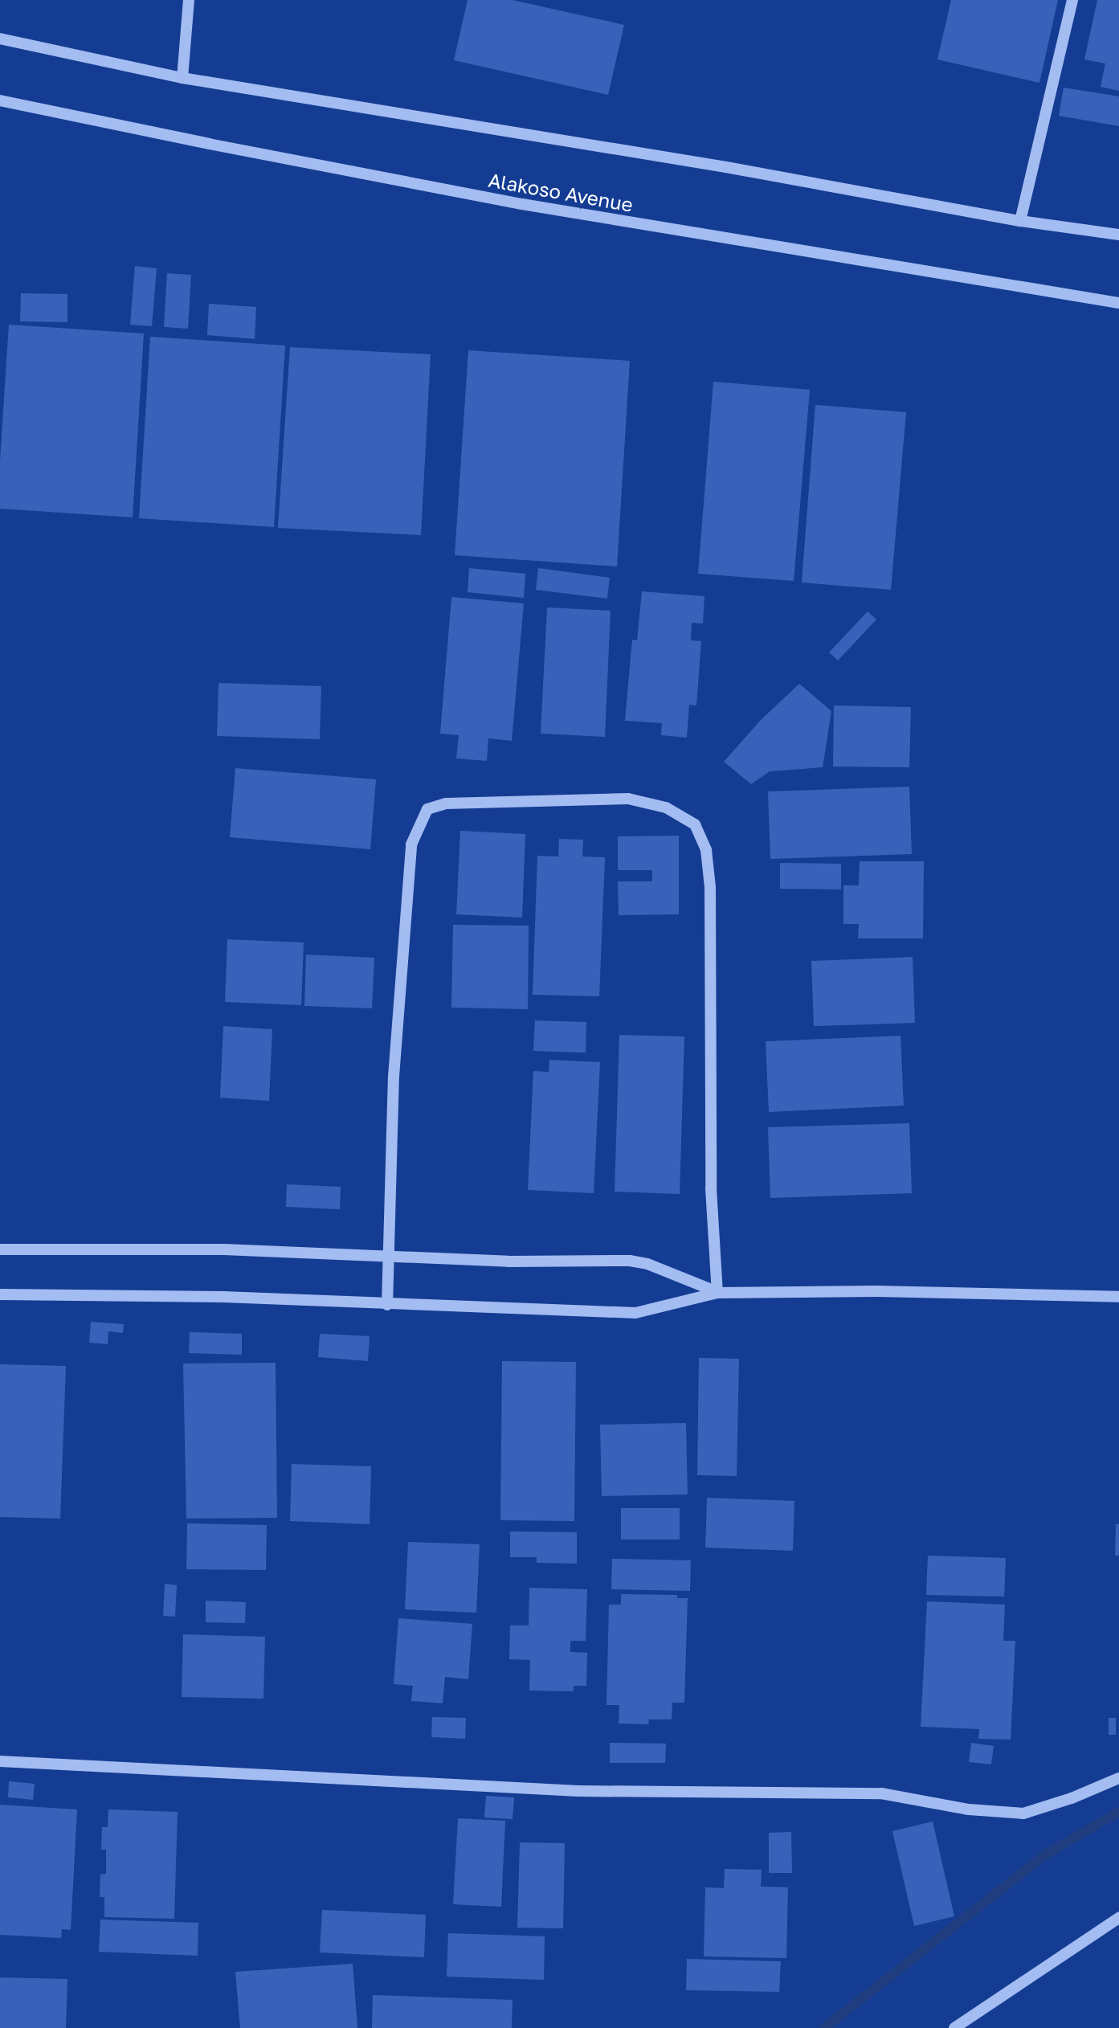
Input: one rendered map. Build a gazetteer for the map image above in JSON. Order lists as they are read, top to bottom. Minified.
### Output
{"streets":{"street":["Alakoso Avenue"]}}
